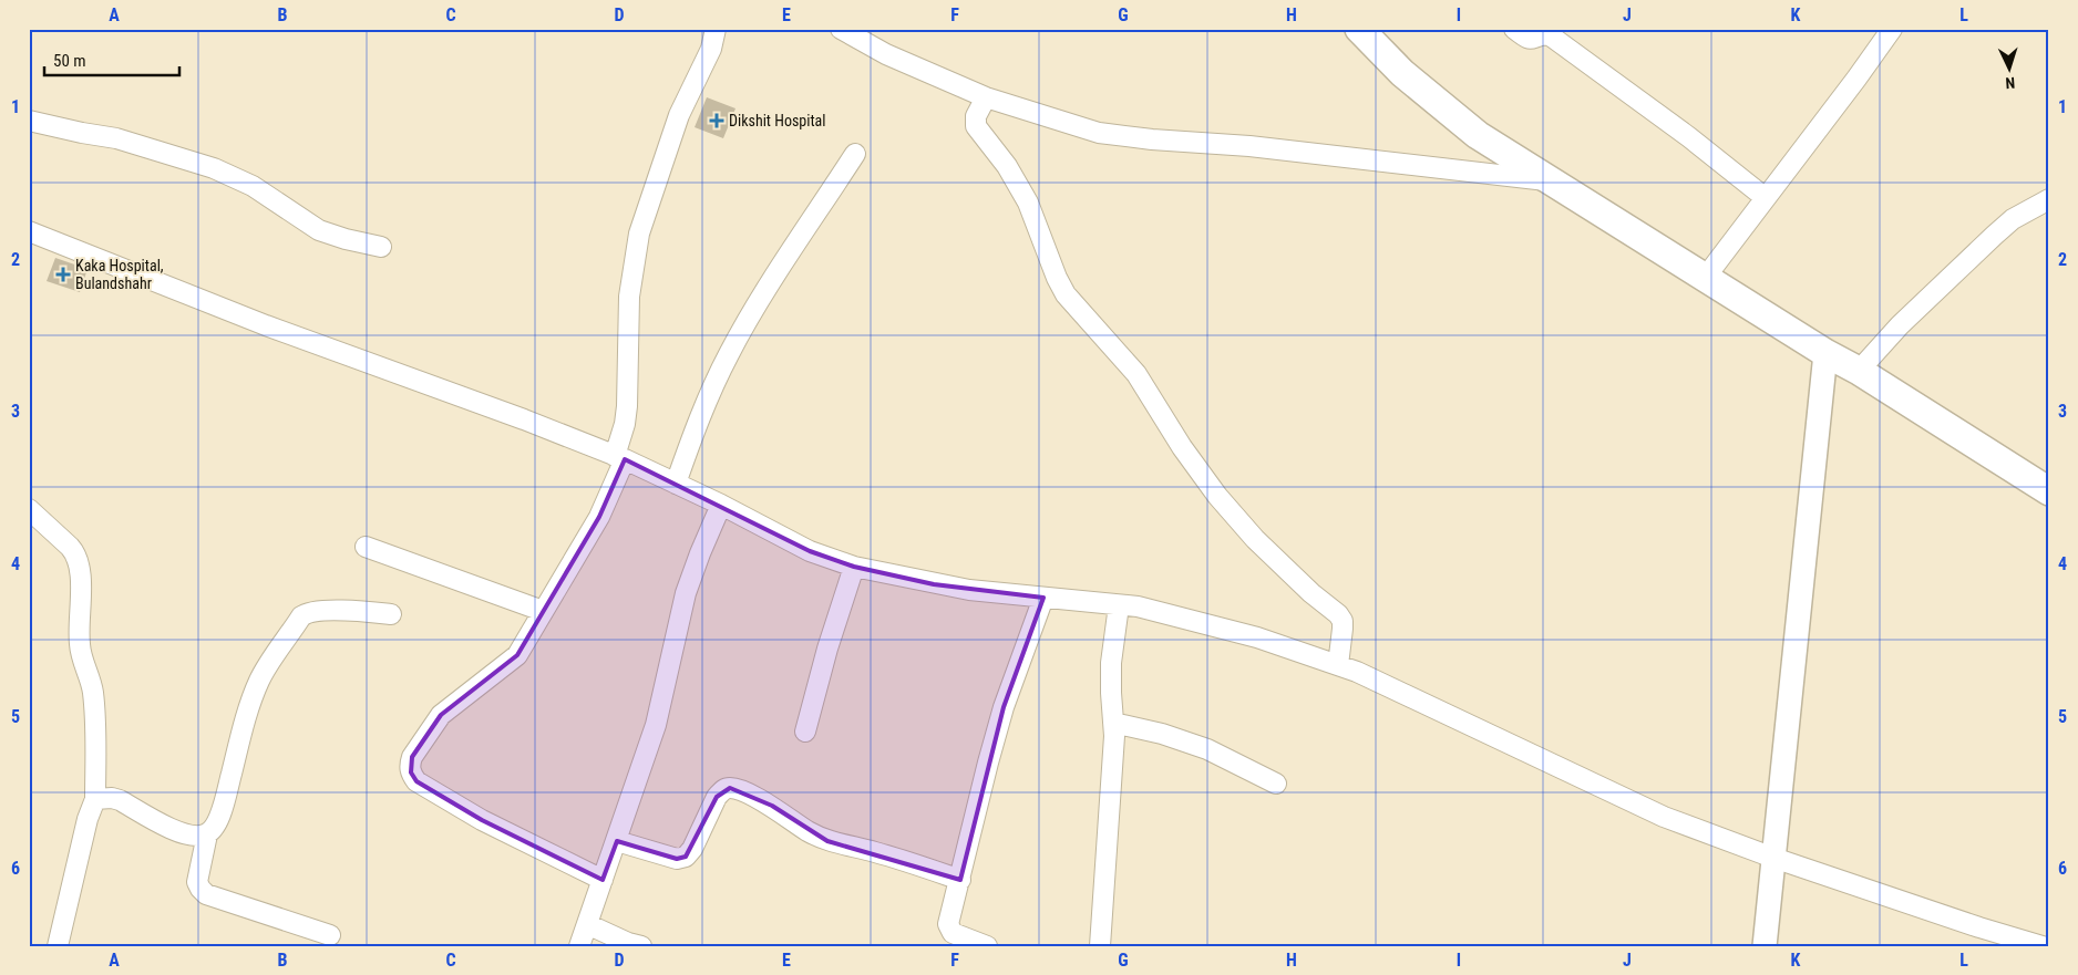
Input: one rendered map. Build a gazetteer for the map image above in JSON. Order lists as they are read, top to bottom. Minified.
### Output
{"places":{"health":["Dikshit Hospital","Kaka Hospital, Bulandshahr"]},"scale_bar":"50 m","north":"bottom","grid":{"columns":["A","B","C","D","E","F","G","H","I","J","K","L"],"rows":["1","2","3","4","5","6"]}}
